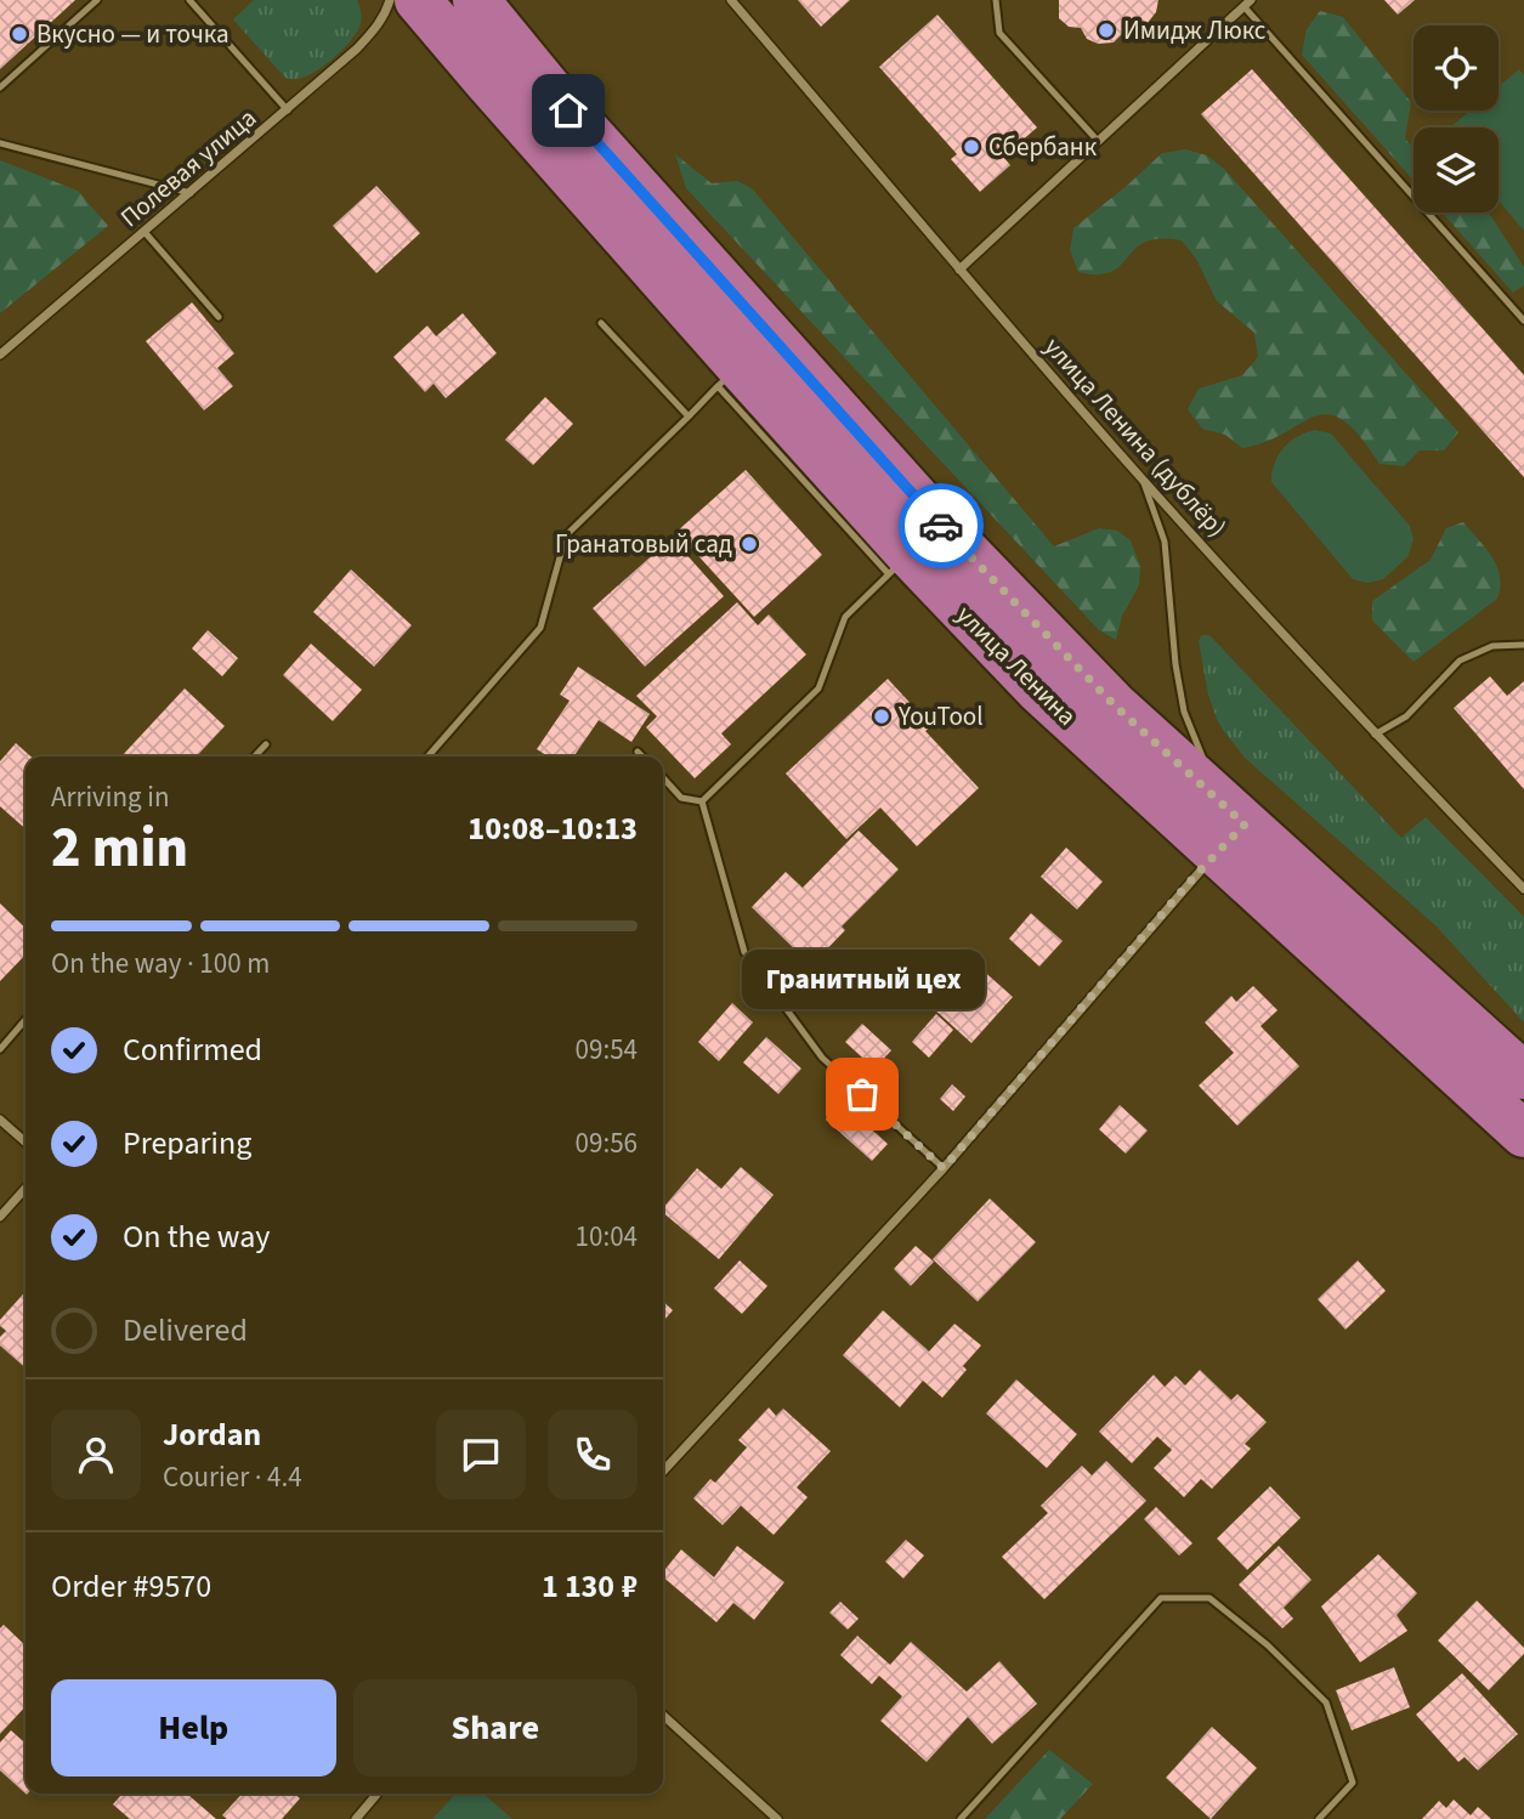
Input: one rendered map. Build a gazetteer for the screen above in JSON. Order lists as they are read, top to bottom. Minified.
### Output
{"streets":{"main road":["улица Ленина"],"street":["Полевая улица","улица Ленина (дублёр)"]},"places":["Имидж Люкс","Вкусно — и точка","Сбербанк","Гранатовый сад","YouTool","Гранитный цех"],"page":{"heading":["2 min","Arriving in","10:08–10:13"],"panel":["Jordan","Courier · 4.4","Order #9570","1 130 ₽"],"bar":"On the way · 100 m","bubble":"Гранитный цех","list":[["Confirmed","09:54"],["Preparing","09:56"],["On the way","10:04"],"Delivered"],"buttons":["Help","Share"]}}
